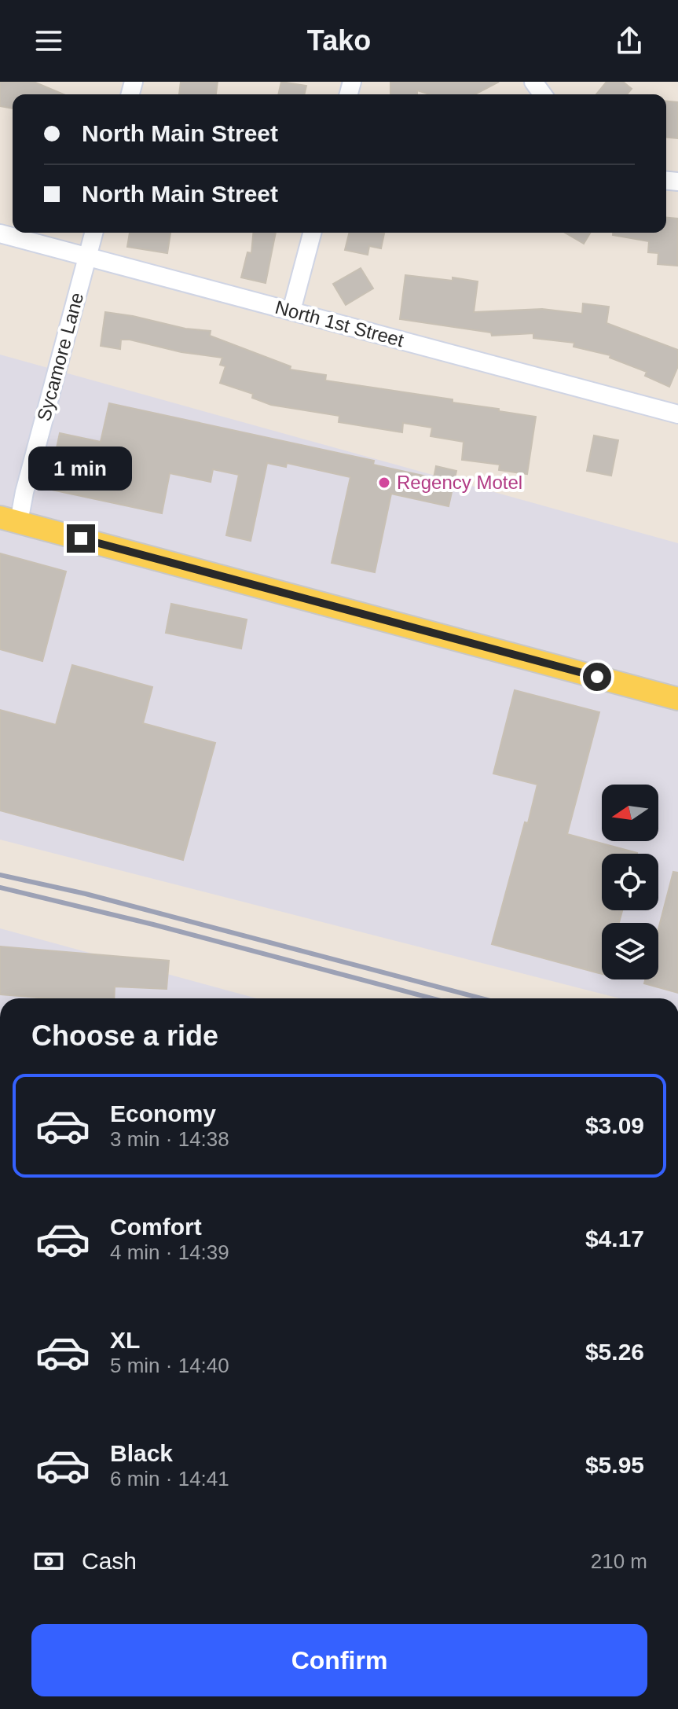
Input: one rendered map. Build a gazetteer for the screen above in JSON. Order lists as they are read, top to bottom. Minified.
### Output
{"streets":{"street":["North 1st Street","Sycamore Lane"]},"crossings":[["North 1st Street","Sycamore Lane"]],"places":["Regency Motel"],"north":"left","page":{"header":"Tako","banner":["North Main Street","North Main Street"],"bubble":"1 min","heading":"Choose a ride","list":[{"name":"Economy","note":"3 min · 14:38","value":"$3.09"},{"name":"Comfort","note":"4 min · 14:39","value":"$4.17"},{"name":"XL","note":"5 min · 14:40","value":"$5.26"},{"name":"Black","note":"6 min · 14:41","value":"$5.95"}],"pay":["Cash","210 m"],"buttons":"Confirm"}}
